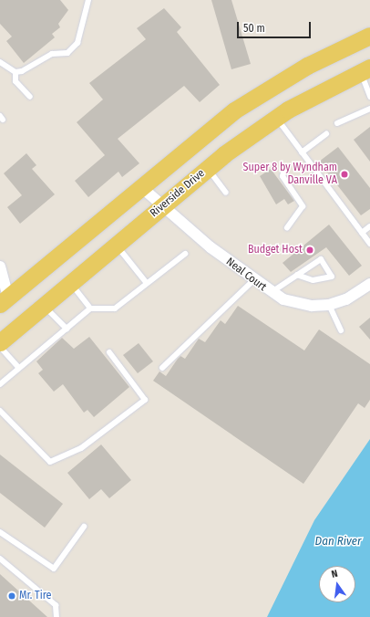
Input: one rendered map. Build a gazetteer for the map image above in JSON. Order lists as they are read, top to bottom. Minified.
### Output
{"streets":{"main road":["Riverside Drive"],"street":["Neal Court"]},"crossings":[["Riverside Drive","Neal Court"]],"water":["Dan River"],"places":["Super 8 by Wyndham Danville VA","Budget Host","Mr. Tire"],"scale_bar":"50 m","north":"top"}
